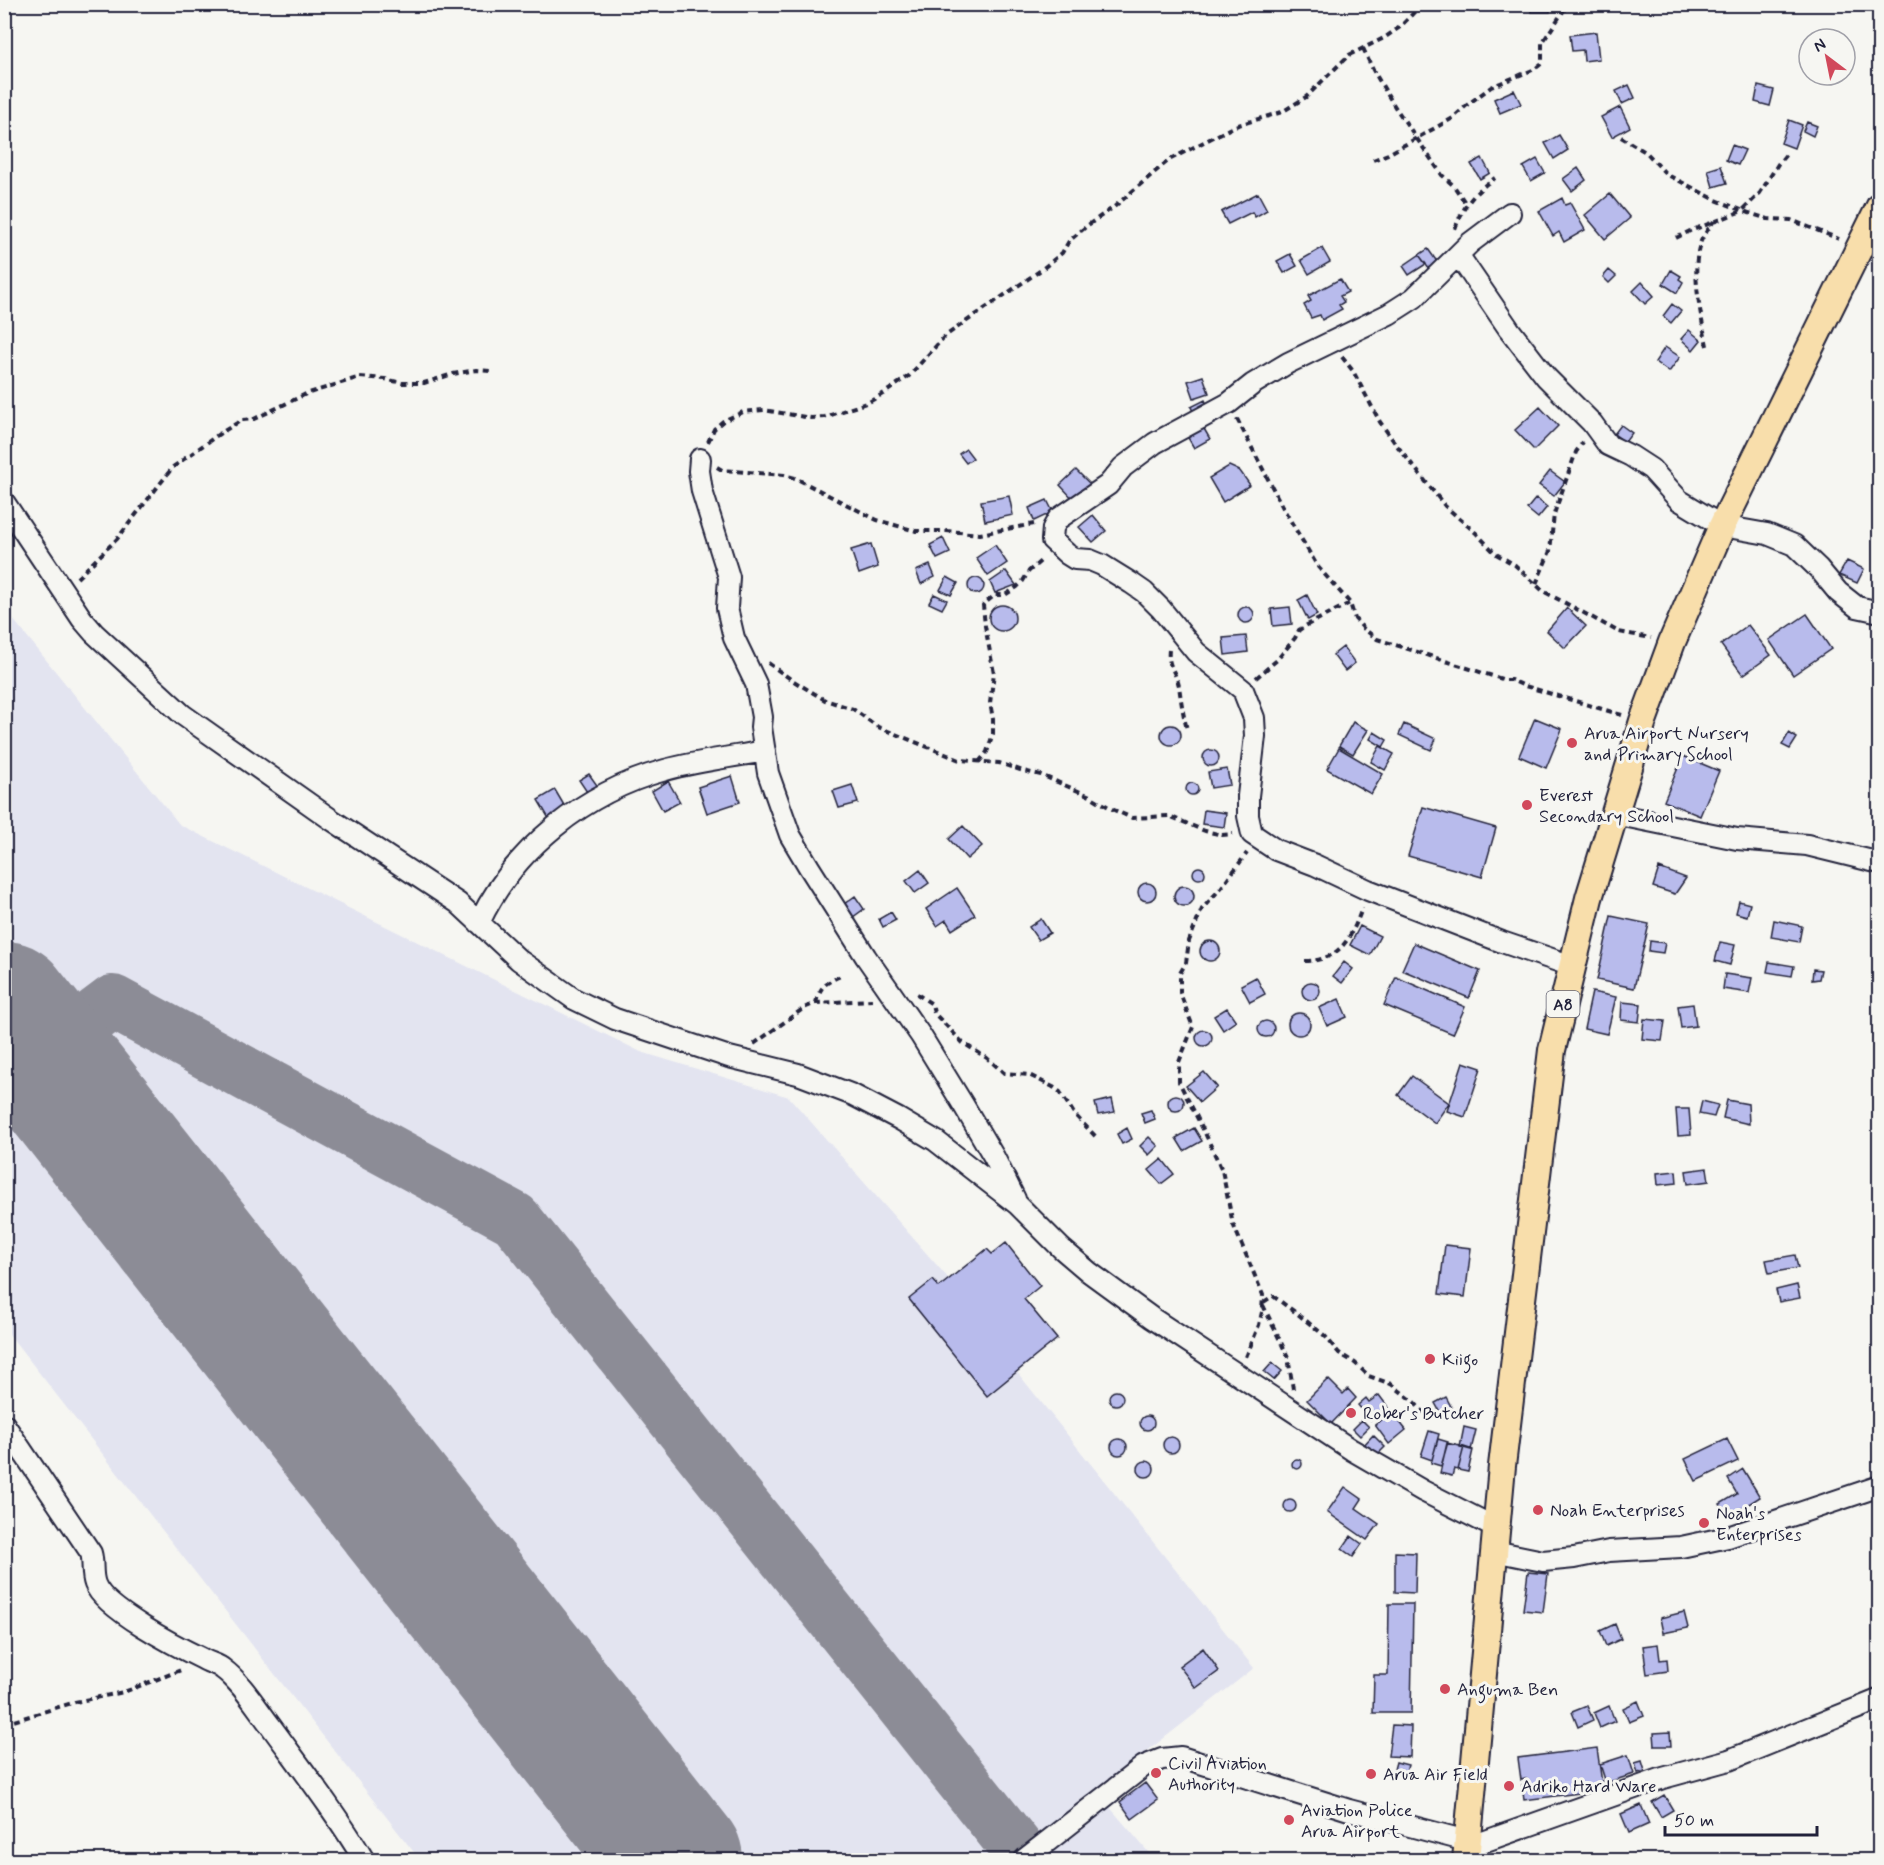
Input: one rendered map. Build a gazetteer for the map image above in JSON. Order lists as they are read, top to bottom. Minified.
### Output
{"streets":{"main road":["A8"]},"places":["Arua Airport Nursery and Primary School","Everest Secondary School","Kiigo","Rober's Butcher","Noah Enterprises","Noah's Enterprises","Anguma Ben","Civil Aviation Authority","Arua Air Field","Adriko Hard Ware","Aviation Police Arua Airport"],"scale_bar":"50 m","north":"top left"}
